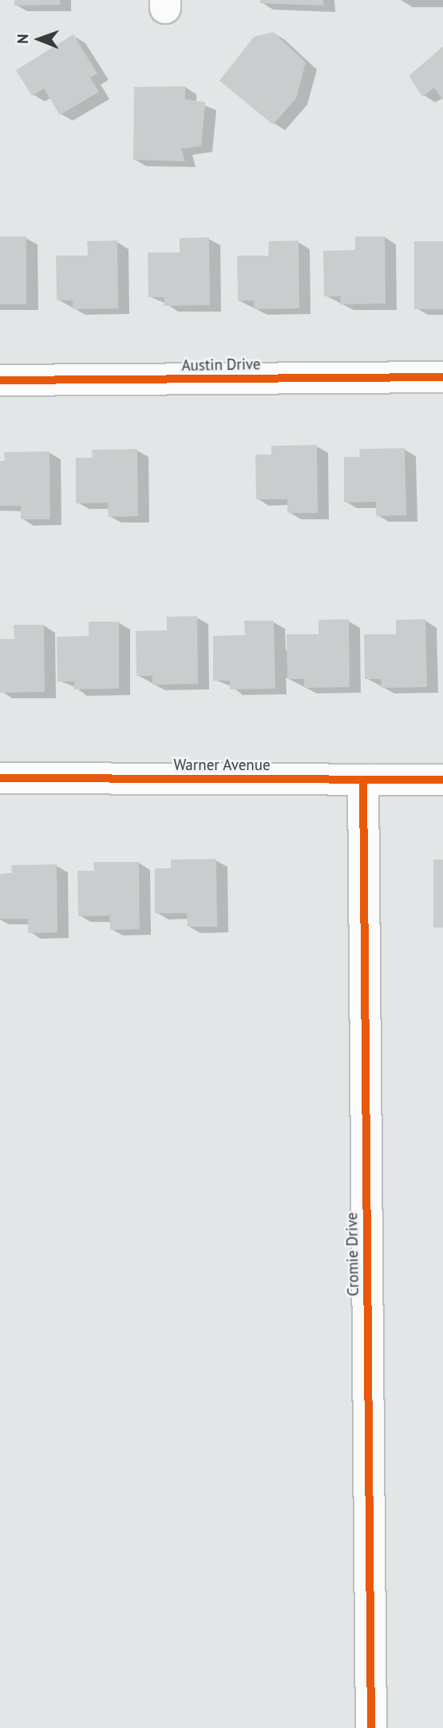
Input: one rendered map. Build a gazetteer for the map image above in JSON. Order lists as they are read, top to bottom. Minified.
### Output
{"streets":{"street":["Austin Drive","Warner Avenue","Cromie Drive"]},"crossings":[["Warner Avenue","Cromie Drive"]],"north":"left"}
